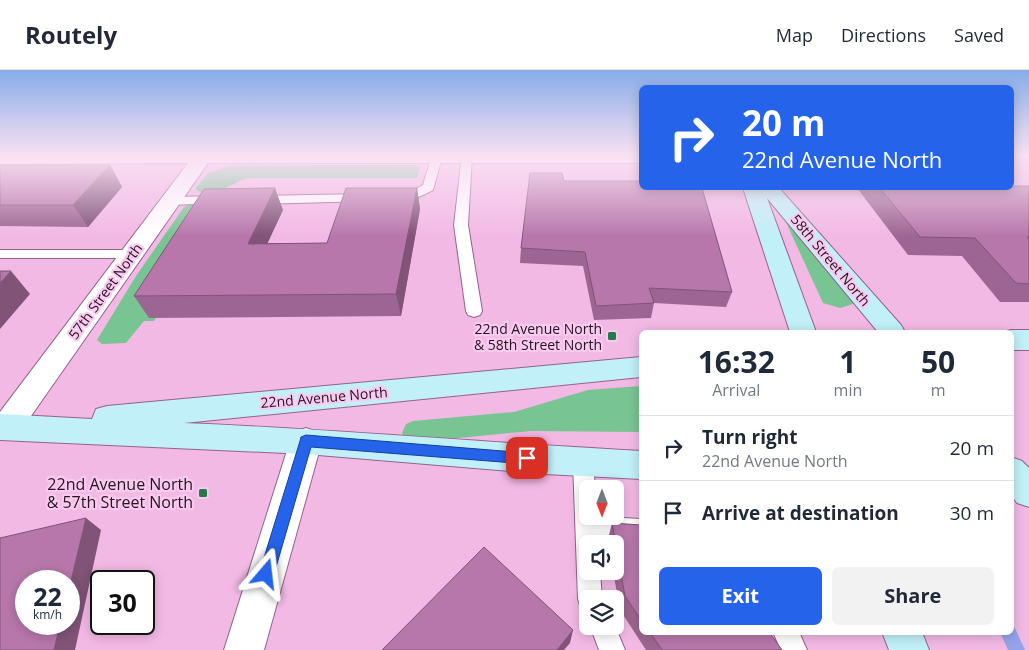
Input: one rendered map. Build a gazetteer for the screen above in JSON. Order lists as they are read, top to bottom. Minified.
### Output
{"streets":{"main road":["58th Street North","22nd Avenue North"],"street":["57th Street North"]},"crossings":[["57th Street North","22nd Avenue North"]],"places":{"transit":["22nd Avenue North & 58th Street North","22nd Avenue North & 57th Street North"]},"north":"bottom","page":{"header":"Routely","nav":["Map","Directions","Saved"],"turn":["20 m","22nd Avenue North"],"eta":["16:32","Arrival","1","min","50","m"],"list":[{"name":"Turn right","note":"22nd Avenue North","value":"20 m"},{"name":"Arrive at destination","value":"30 m"}],"buttons":["Exit","Share"],"speed":"22 km/h","limit":"30"}}
